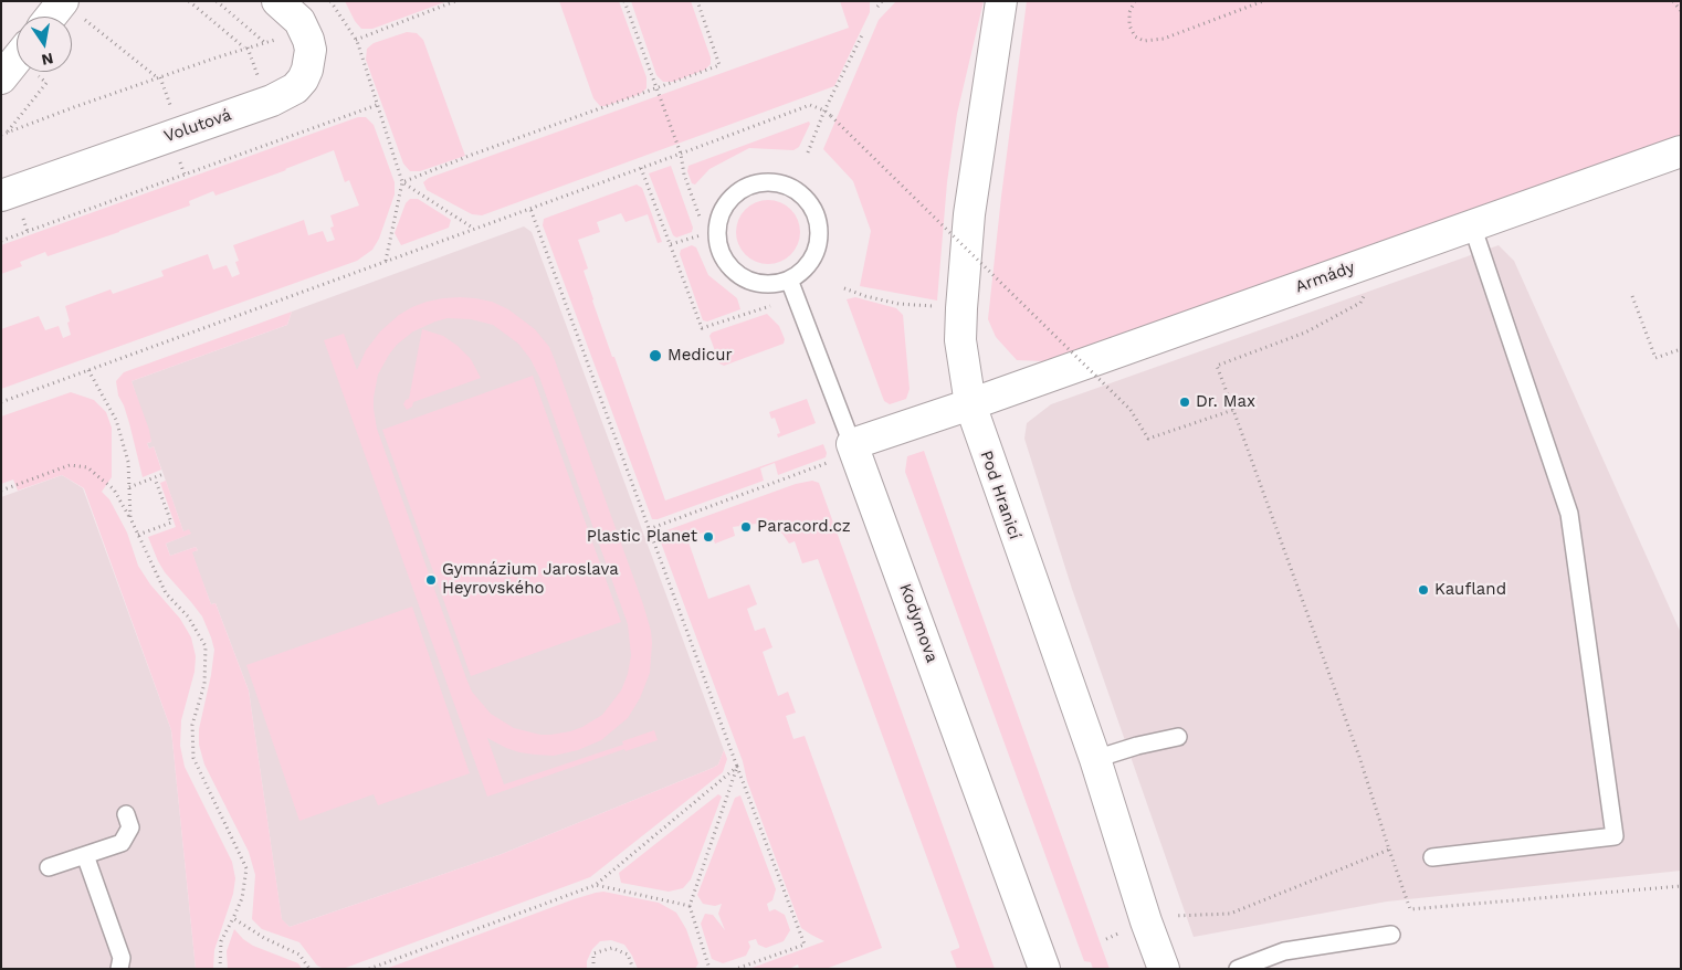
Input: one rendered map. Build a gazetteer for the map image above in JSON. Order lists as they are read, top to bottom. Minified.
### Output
{"streets":{"street":["Volutová","Armády","Pod Hranicí","Kodymova"]},"crossings":[["Armády","Pod Hranicí"],["Armády","Kodymova"]],"places":["Medicur","Dr. Max","Paracord.cz","Plastic Planet","Gymnázium Jaroslava Heyrovského","Kaufland"],"north":"bottom"}
